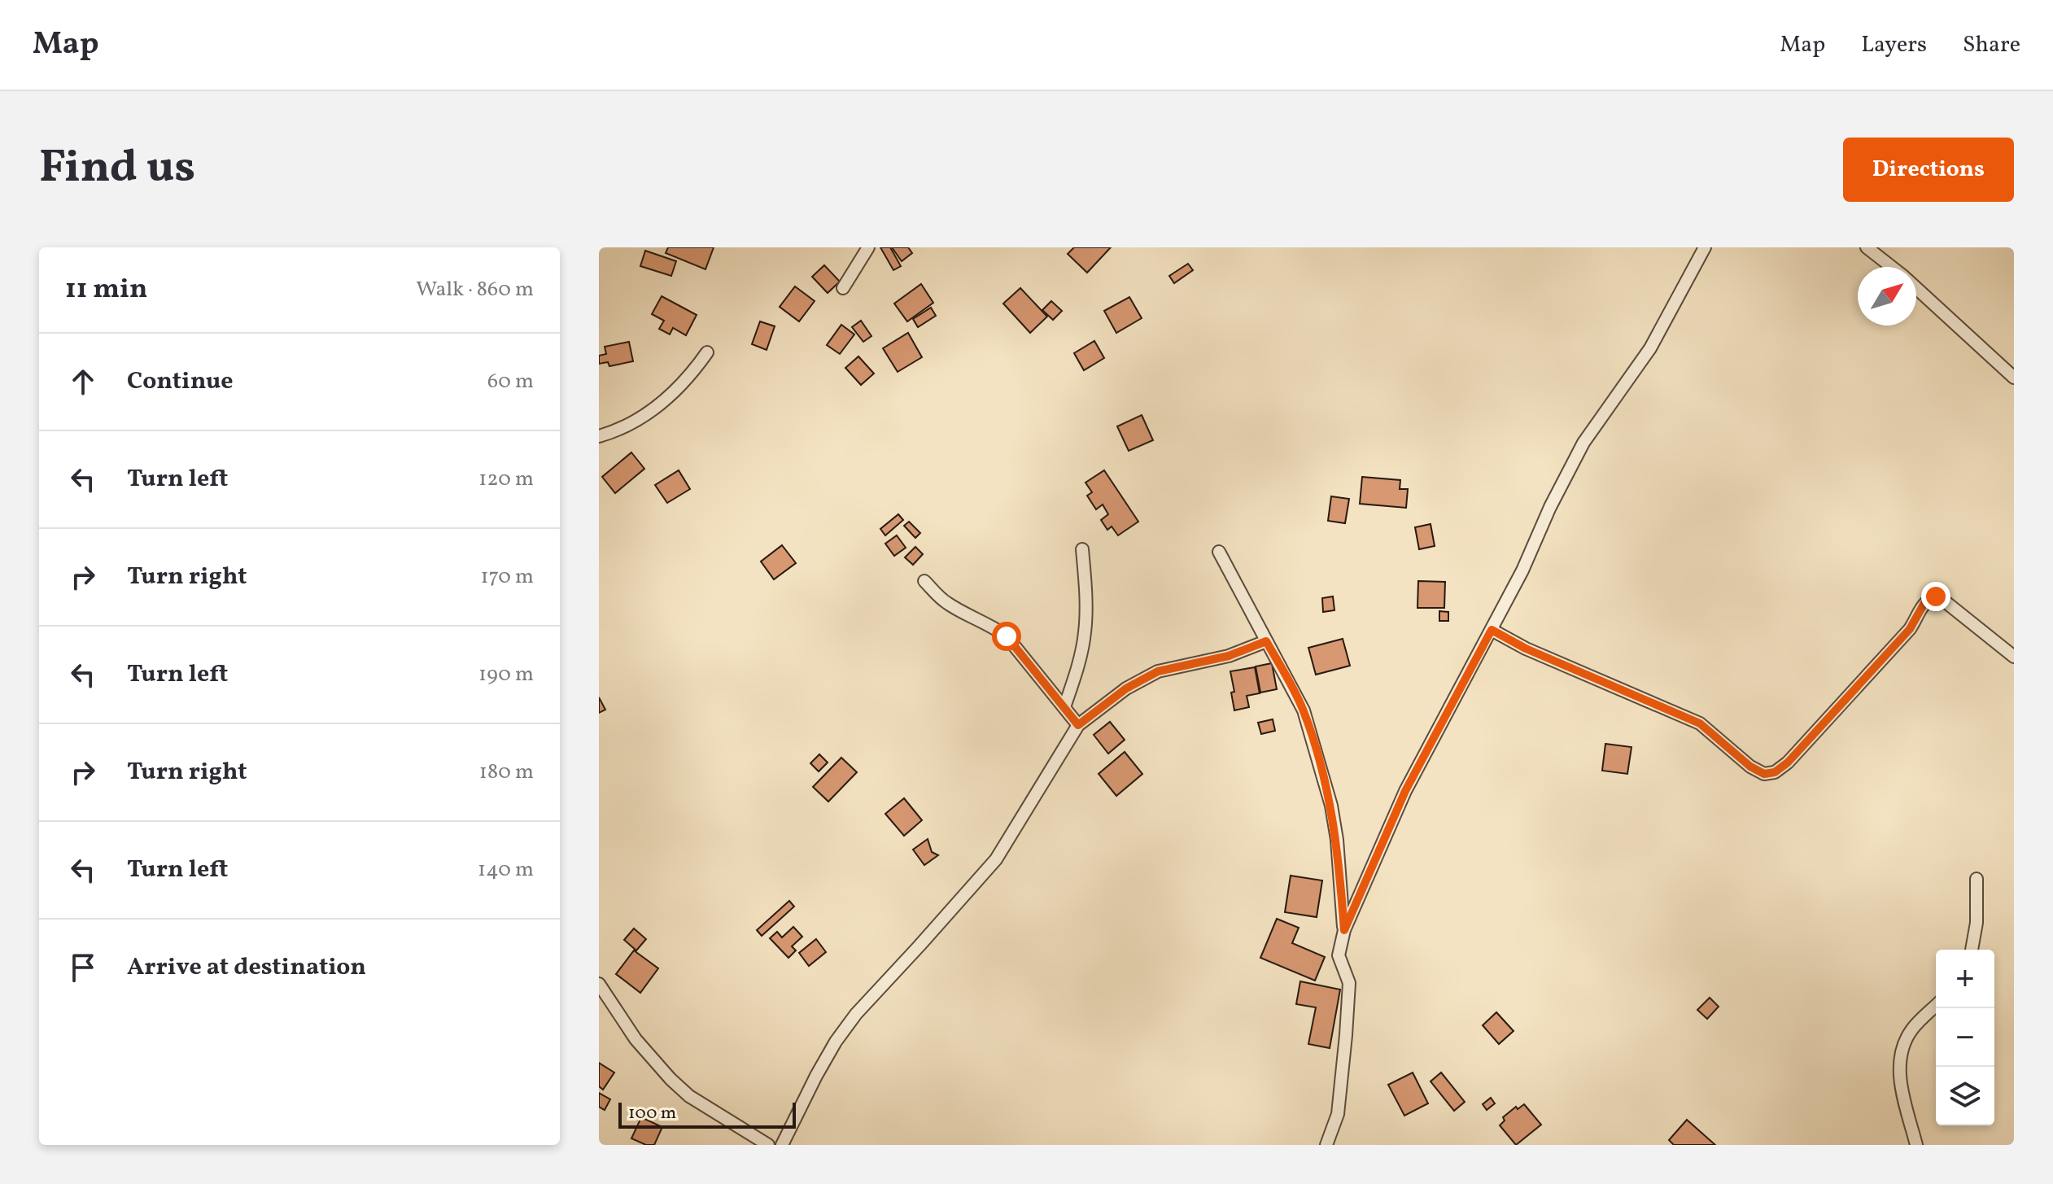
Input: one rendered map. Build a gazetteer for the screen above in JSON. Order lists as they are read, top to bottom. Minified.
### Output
{"scale_bar":"100 m","north":"top right","page":{"header":"Map","nav":["Map","Layers","Share"],"title":"Find us","buttons":"Directions","heading":["11 min","Walk · 860 m"],"list":[["Continue","60 m"],["Turn left","120 m"],["Turn right","170 m"],["Turn left","190 m"],["Turn right","180 m"],["Turn left","140 m"],"Arrive at destination"],"map_buttons":["+","−"],"scale":"100 m"}}
